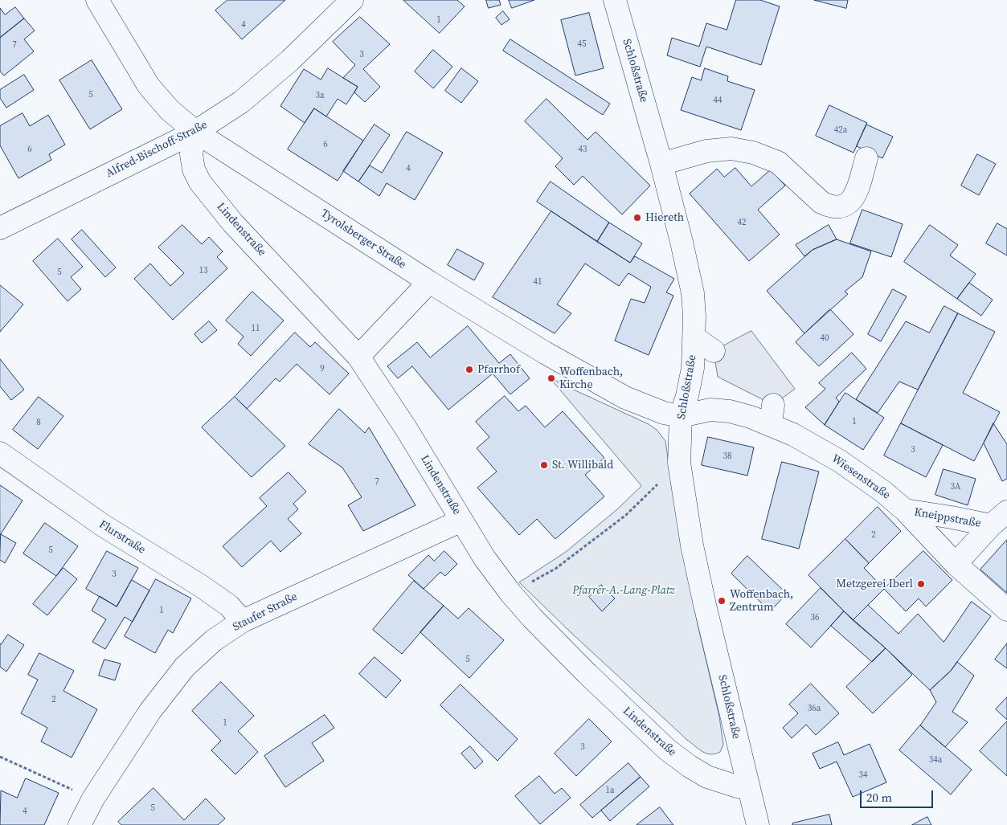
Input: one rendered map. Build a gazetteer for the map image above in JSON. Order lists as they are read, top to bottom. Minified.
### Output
{"streets":{"street":["Schloßstraße","Alfred-Bischoff-Straße","Lindenstraße","Tyrolsberger Straße","Wiesenstraße","Kneippstraße","Flurstraße","Staufer Straße"]},"crossings":[["Schloßstraße","Lindenstraße"],["Schloßstraße","Tyrolsberger Straße"],["Schloßstraße","Wiesenstraße"],["Alfred-Bischoff-Straße","Lindenstraße"],["Alfred-Bischoff-Straße","Tyrolsberger Straße"],["Lindenstraße","Tyrolsberger Straße"],["Lindenstraße","Staufer Straße"],["Tyrolsberger Straße","Wiesenstraße"],["Wiesenstraße","Kneippstraße"],["Flurstraße","Staufer Straße"]],"parks":["Pfarrer-A.-Lang-Platz"],"places":["Hiereth","Pfarrhof","Woffenbach, Kirche","St. Willibald","Metzgerei Iberl","Woffenbach, Zentrum"],"house_numbers":["1","4","45","7","3","5","3a","44","42a","6","6","43","4","42","13","5","41","11","40","9","1","8","3","38","7","3A","2","5","3","1","36","5","2","36a","1","3","34a","34","1a","5","4"],"scale_bar":"20 m"}
